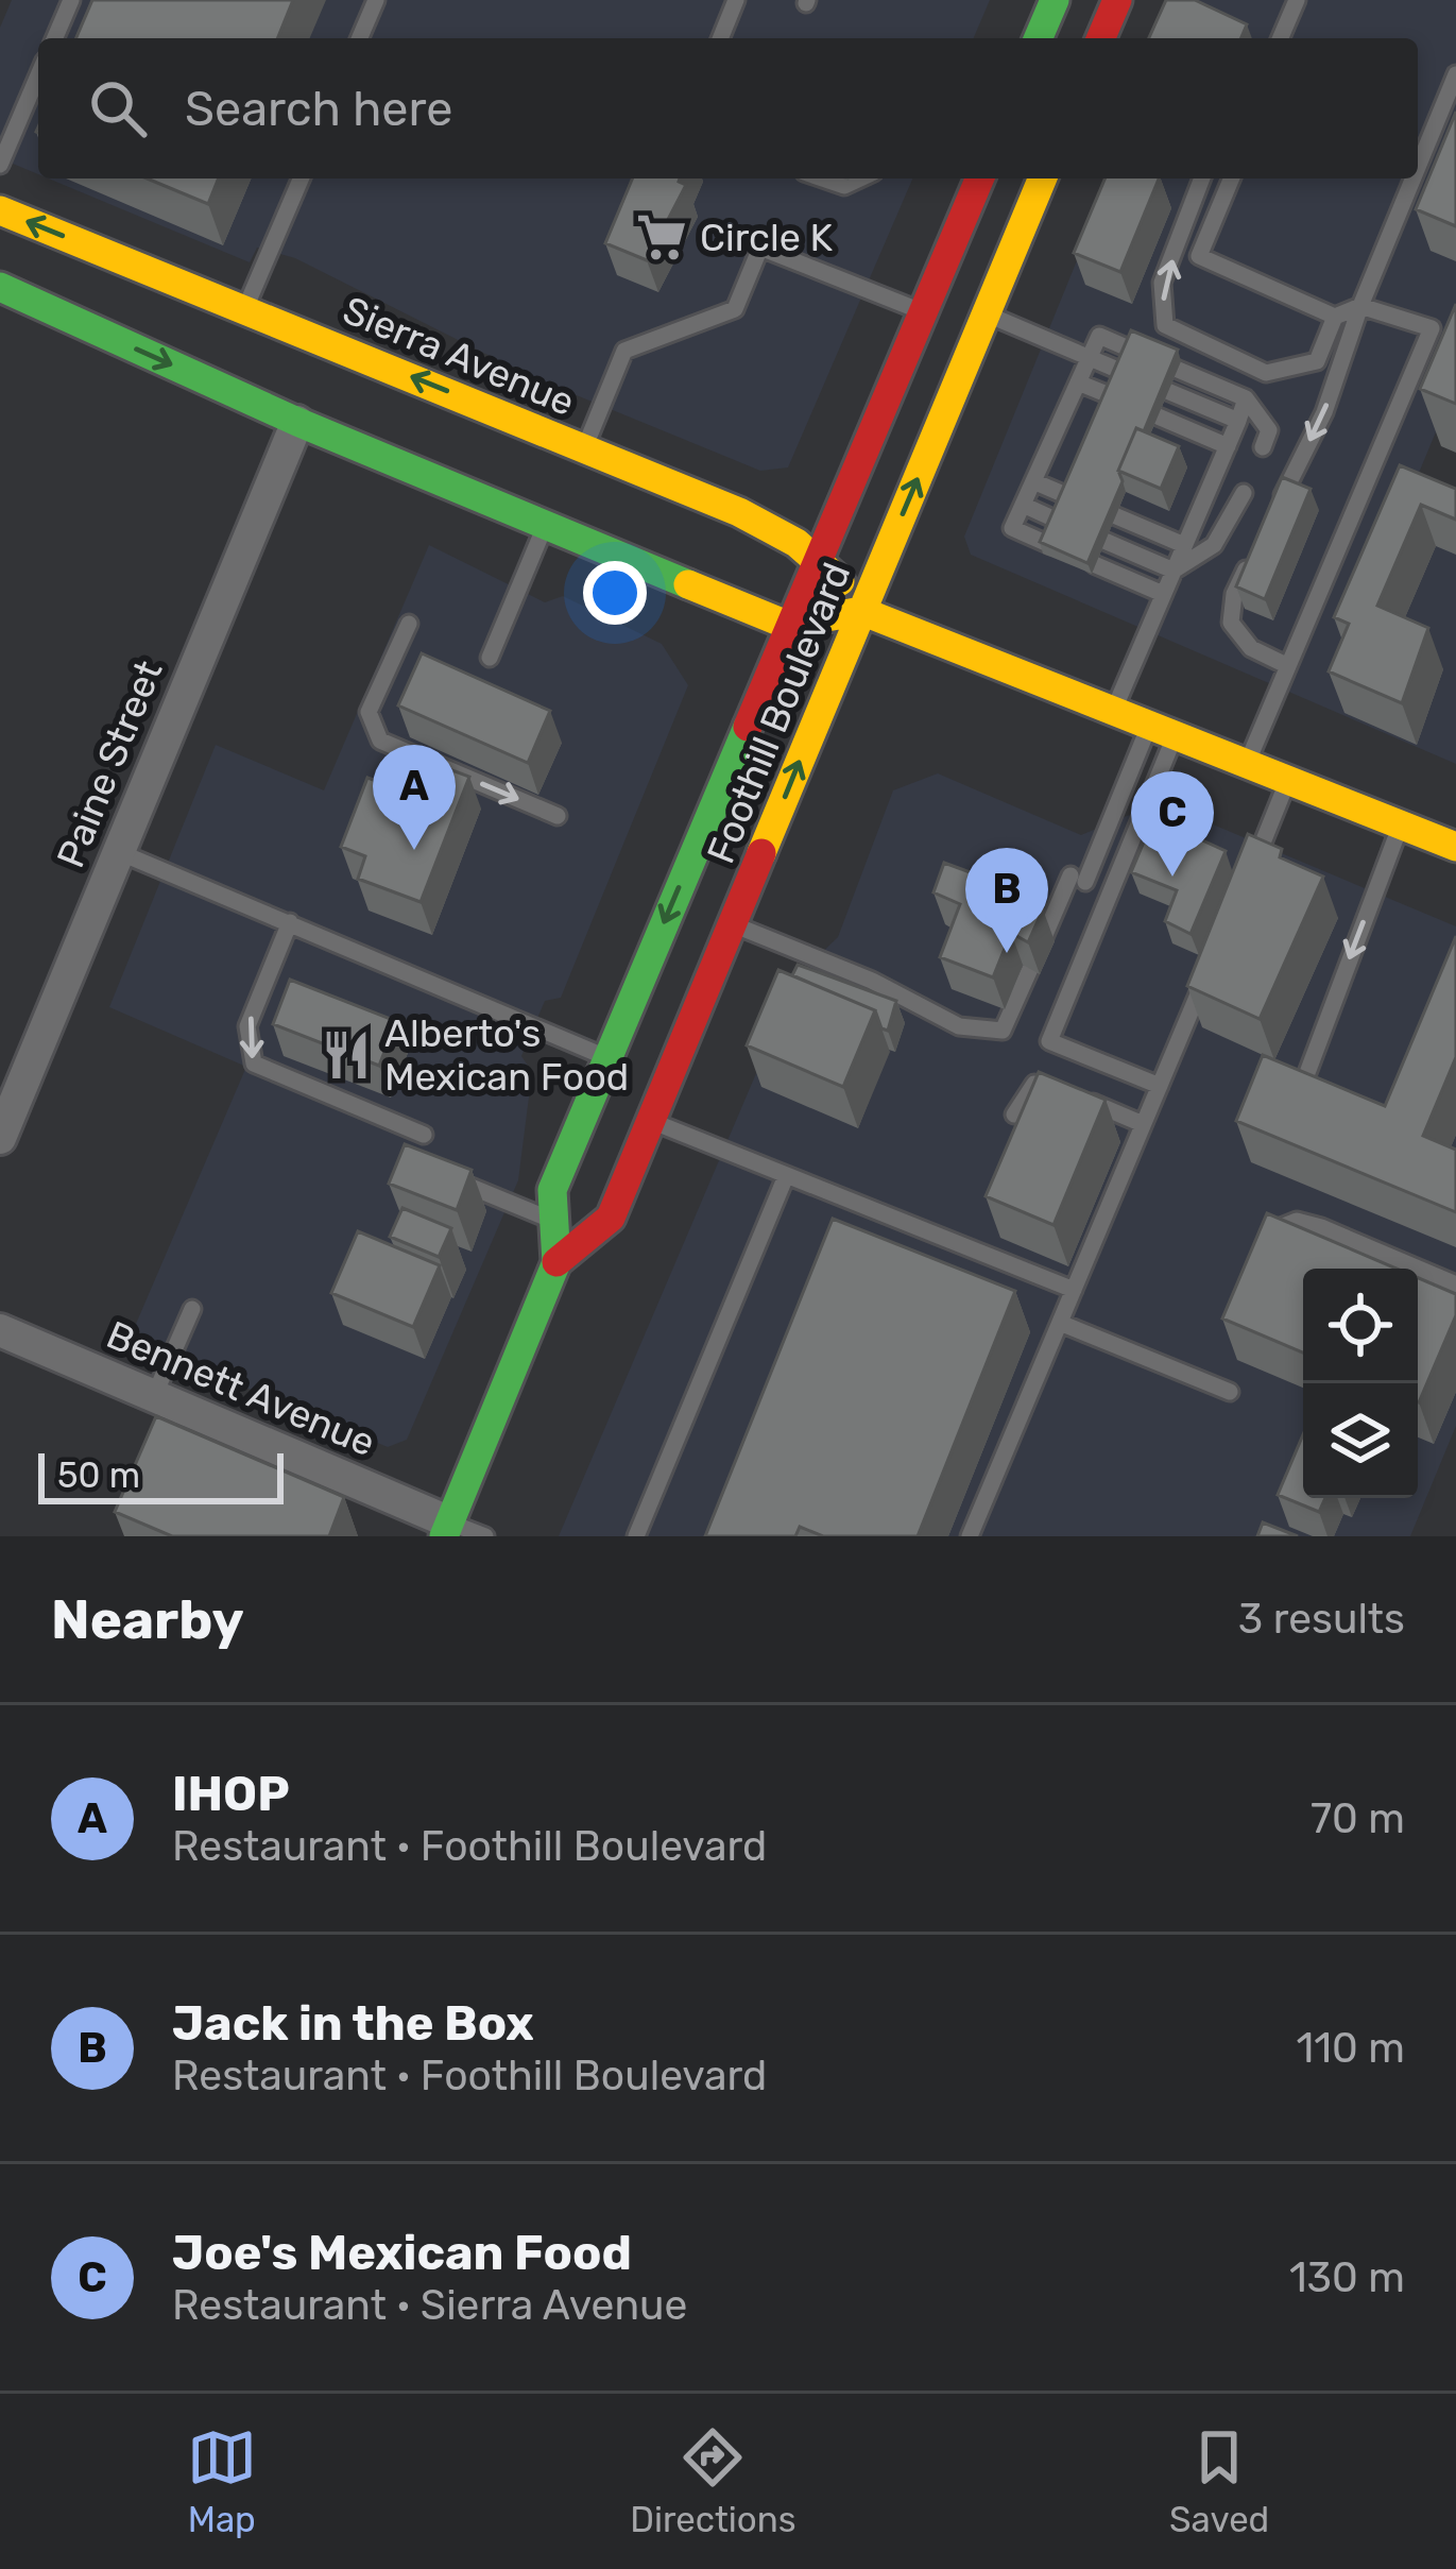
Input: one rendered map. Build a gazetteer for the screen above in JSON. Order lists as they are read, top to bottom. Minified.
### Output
{"streets":{"main road":["Sierra Avenue","Foothill Boulevard"],"street":["Paine Street","Bennett Avenue"]},"crossings":[["Sierra Avenue","Foothill Boulevard"],["Foothill Boulevard","Bennett Avenue"]],"places":{"supermarket":["Circle K"],"restaurant":["Alberto's Mexican Food"]},"scale_bar":"50 m","page":{"search":"Search here","pins":["A","C","B"],"scale":"50 m","heading":["Nearby","3 results"],"list":[{"mark":"A","name":"IHOP","note":"Restaurant · Foothill Boulevard","value":"70 m"},{"mark":"B","name":"Jack in the Box","note":"Restaurant · Foothill Boulevard","value":"110 m"},{"mark":"C","name":"Joe's Mexican Food","note":"Restaurant · Sierra Avenue","value":"130 m"}],"nav":["Map","Directions","Saved"]}}
